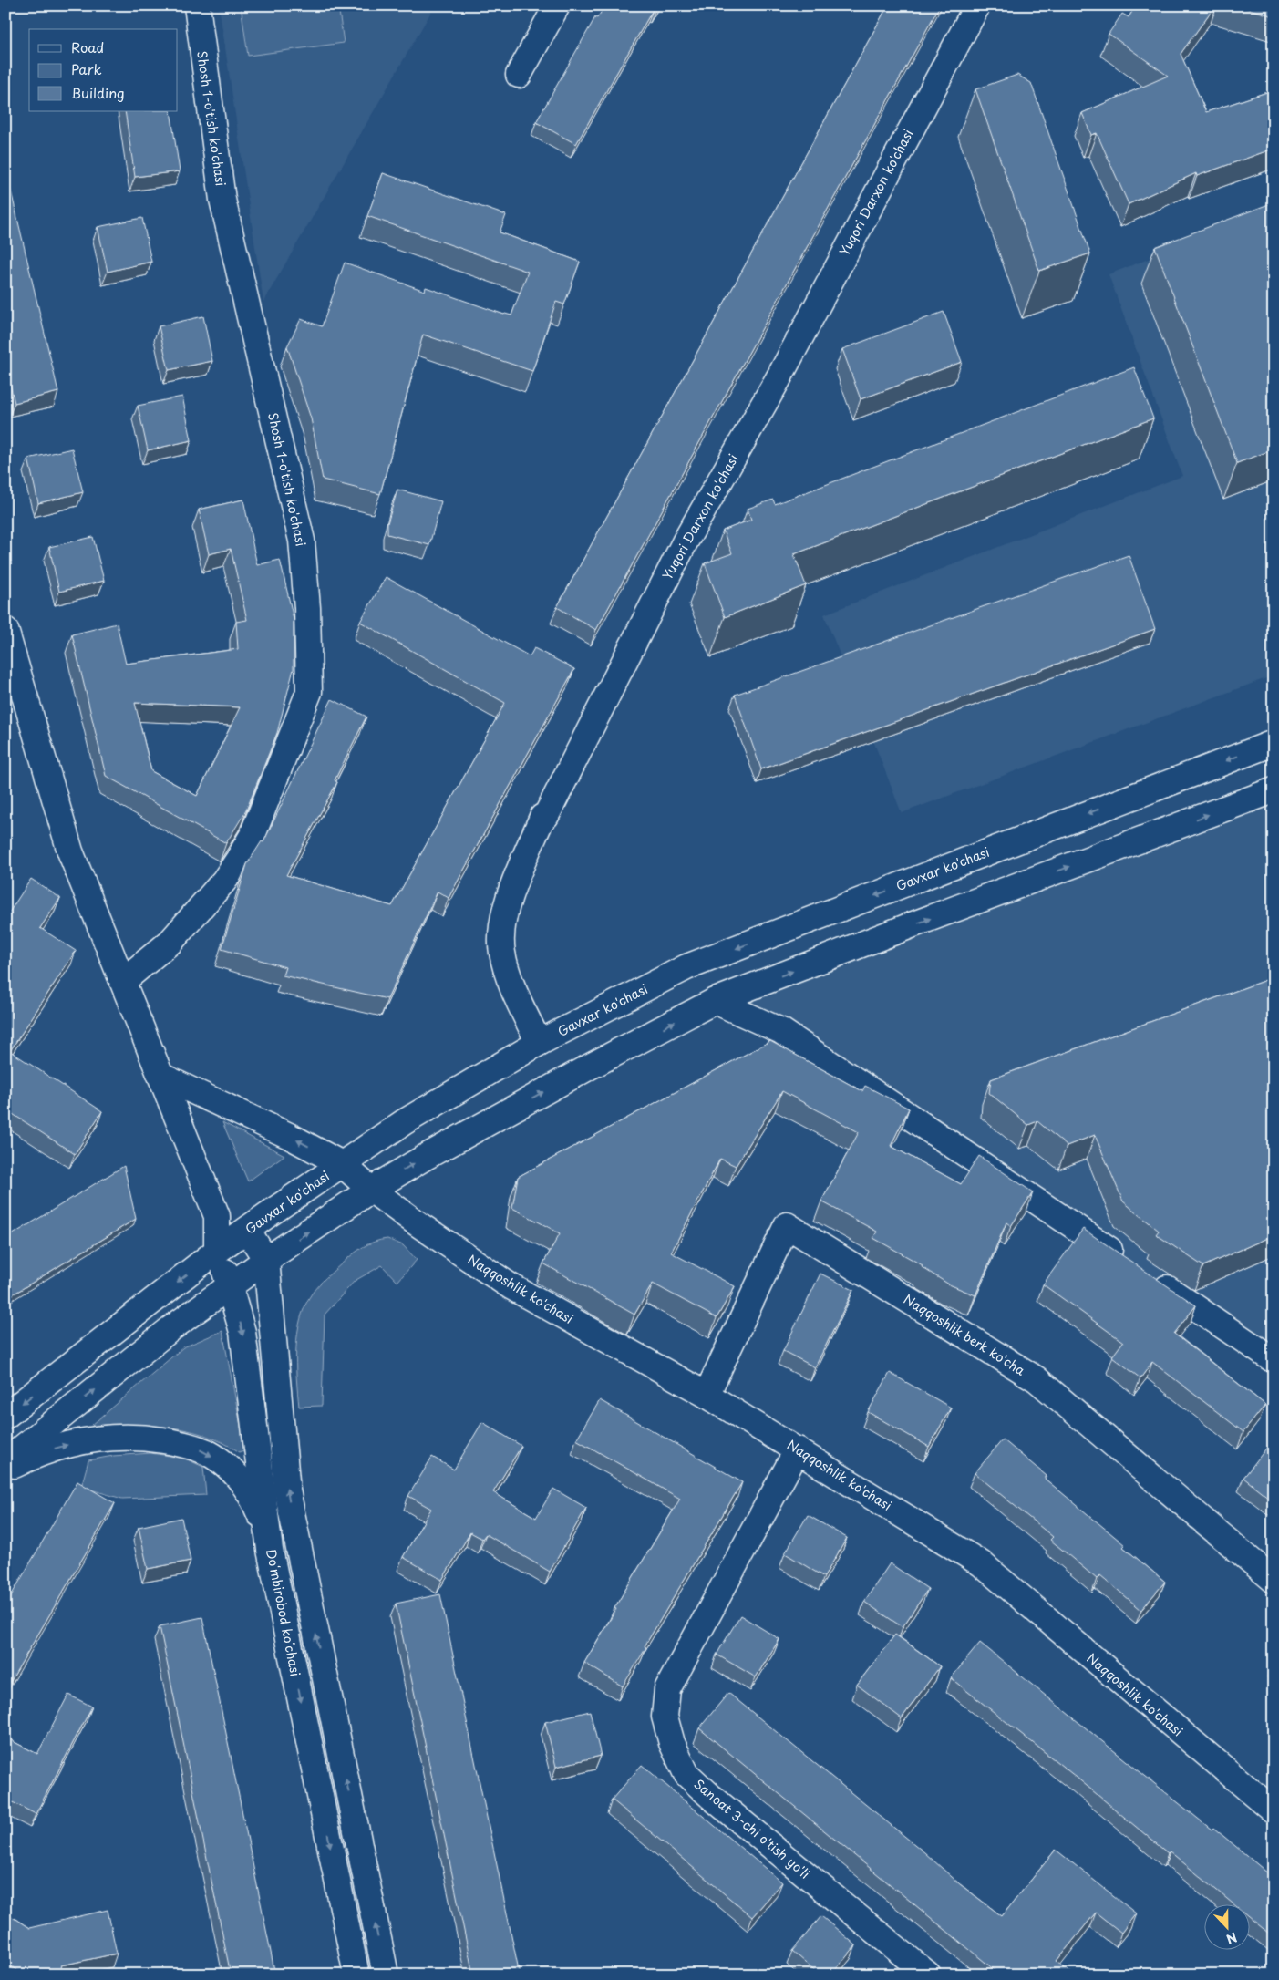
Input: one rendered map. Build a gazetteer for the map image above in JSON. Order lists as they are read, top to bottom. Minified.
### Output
{"streets":{"street":["Shosh 1-o'tish ko'chasi","Yuqori Darxon ko'chasi","Gavxar ko'chasi","Naqqoshlik ko'chasi","Naqqoshlik berk ko'cha","Doʻmbirobod koʻchasi","Sanoat 3-chi o'tish yo'li"]},"crossings":[["Yuqori Darxon ko'chasi","Gavxar ko'chasi"],["Gavxar ko'chasi","Naqqoshlik ko'chasi"],["Gavxar ko'chasi","Doʻmbirobod koʻchasi"],["Naqqoshlik ko'chasi","Naqqoshlik berk ko'cha"],["Naqqoshlik ko'chasi","Sanoat 3-chi o'tish yo'li"]],"legend":["Road","Park","Building"],"north":"bottom"}
